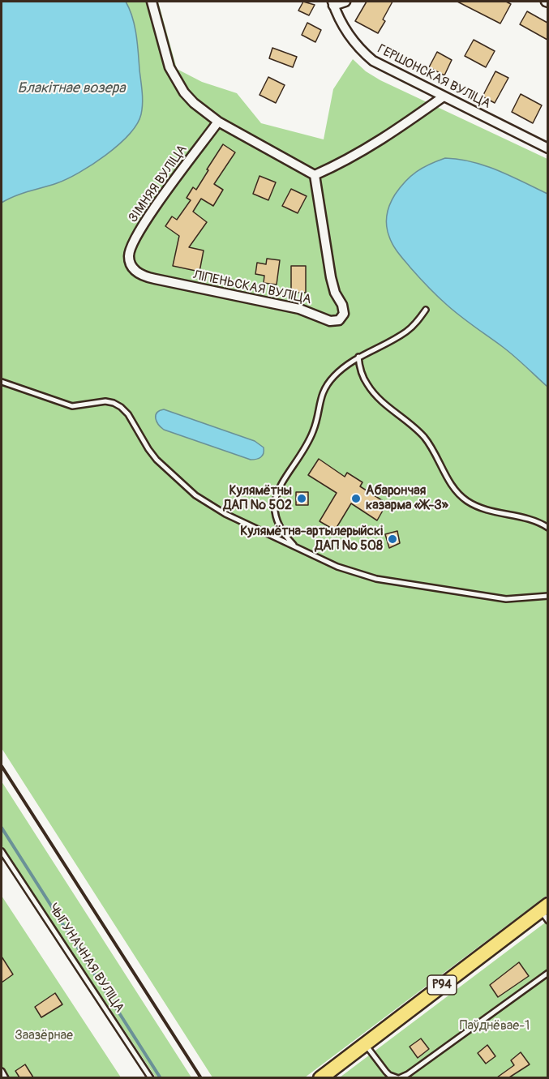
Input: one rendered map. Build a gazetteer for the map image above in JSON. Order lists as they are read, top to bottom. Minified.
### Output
{"streets":{"main road":["Р94"],"street":["ГЕРШОНСКАЯ ВУЛІЦА","ЗІМНЯЯ ВУЛІЦА","ЛІПЕНЬСКАЯ ВУЛІЦА"],"lane":["ЧЫГУНАЧНАЯ ВУЛІЦА"]},"crossings":[["ЗІМНЯЯ ВУЛІЦА","ЛІПЕНЬСКАЯ ВУЛІЦА"]],"water":["Блакітнае возера"],"parks":["Паўднёвае-1","Заазёрнае"],"places":["Кулямётны ДАП № 502","Абарончая казарма «Ж-З»","Кулямётна-артылерыйскі ДАП № 508"]}
